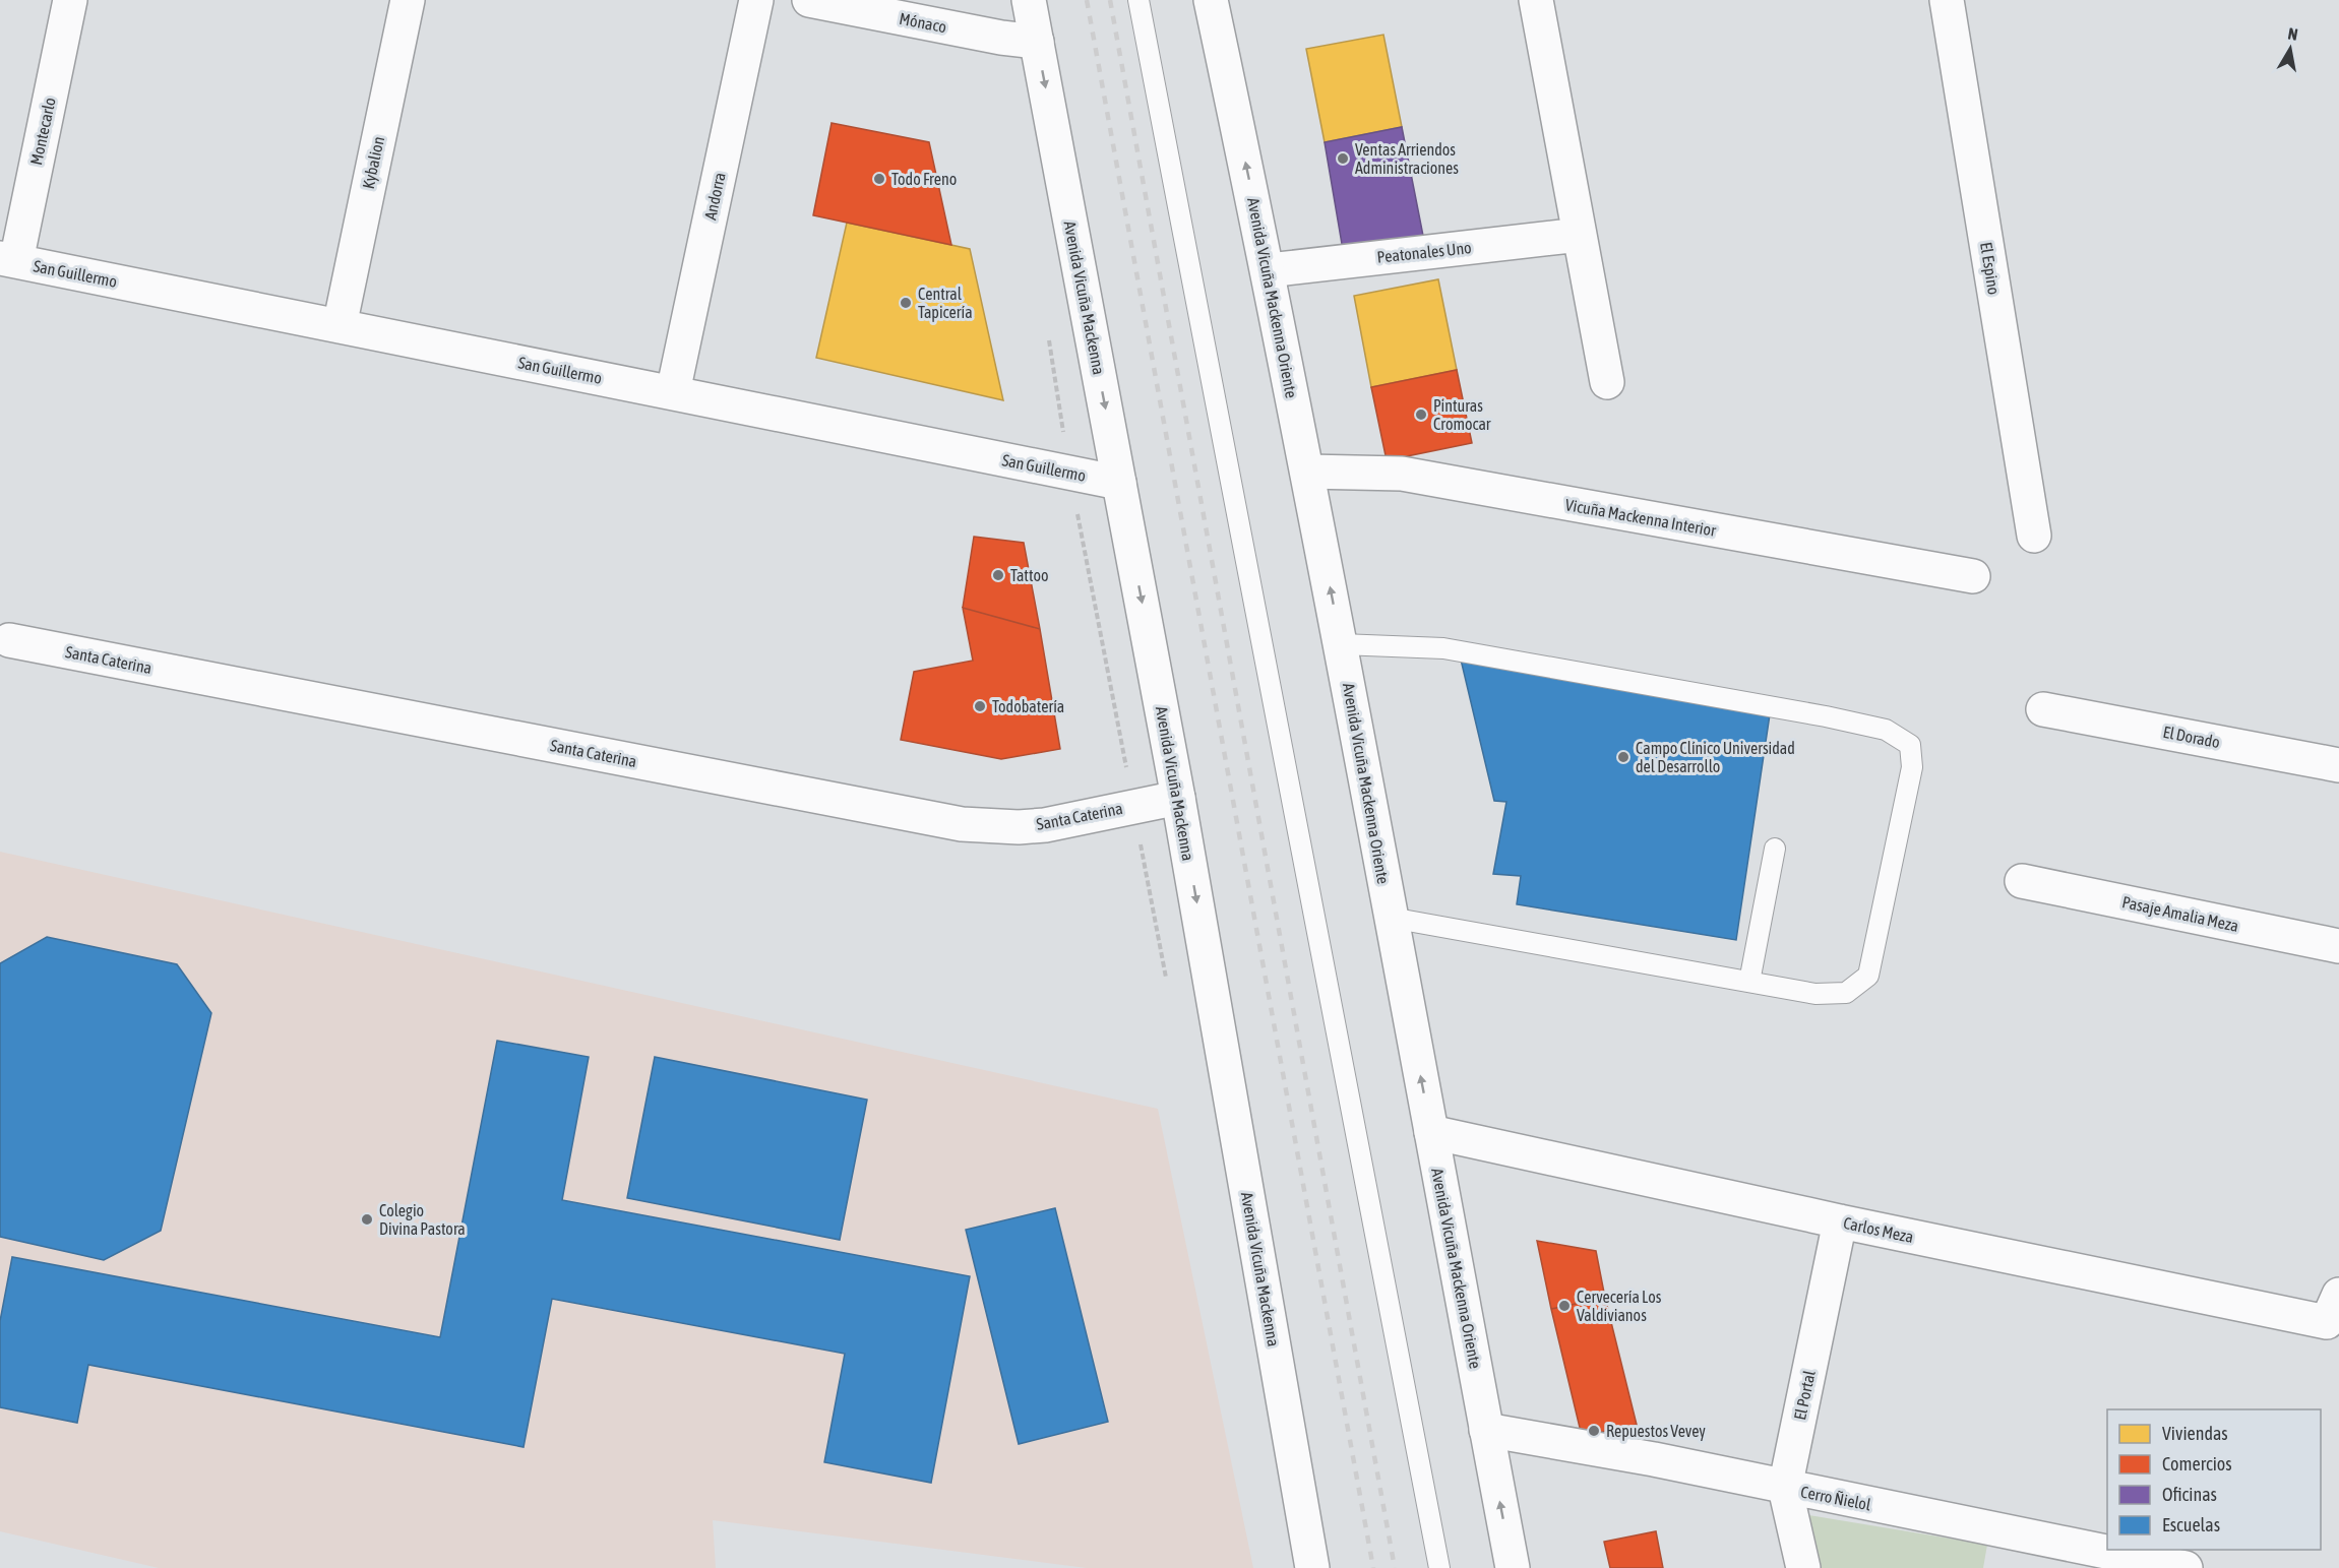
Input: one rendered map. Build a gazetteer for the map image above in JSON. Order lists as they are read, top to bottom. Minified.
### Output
{"streets":{"street":["Mónaco","Montecarlo","Kybalion","Andorra","Peatonales Uno","El Espino","San Guillermo","Avenida Vicuña Mackenna","Avenida Vicuña Mackenna Oriente","Vicuña Mackenna Interior","Santa Caterina","El Dorado","Pasaje Amalia Meza","Carlos Meza","El Portal","Cerro Ñielol"]},"crossings":[["Mónaco","Avenida Vicuña Mackenna"],["Montecarlo","San Guillermo"],["Kybalion","San Guillermo"],["Andorra","San Guillermo"],["Peatonales Uno","Avenida Vicuña Mackenna Oriente"],["San Guillermo","Avenida Vicuña Mackenna"],["Avenida Vicuña Mackenna","Santa Caterina"],["Avenida Vicuña Mackenna Oriente","Vicuña Mackenna Interior"],["Avenida Vicuña Mackenna Oriente","Carlos Meza"],["Avenida Vicuña Mackenna Oriente","Cerro Ñielol"],["Carlos Meza","El Portal"],["El Portal","Cerro Ñielol"]],"one_way":["Avenida Vicuña Mackenna","Avenida Vicuña Mackenna Oriente"],"places":["Ventas Arriendos Administraciones","Todo Freno","Central Tapicería","Pinturas Cromocar","Tattoo","Todobatería","Campo Clínico Universidad del Desarrollo","Colegio Divina Pastora","Cervecería Los Valdivianos","Repuestos Vevey"],"legend":["Viviendas","Comercios","Oficinas","Escuelas"],"north":"top"}
